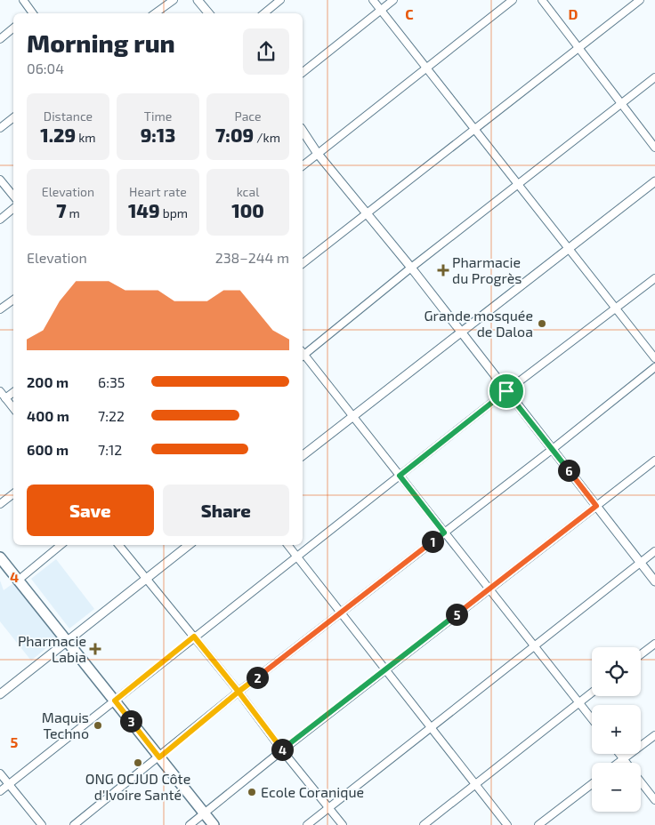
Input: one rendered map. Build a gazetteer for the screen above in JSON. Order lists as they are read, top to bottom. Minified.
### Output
{"places":{"health":["Pharmacie du Progrès","Pharmacie Labia"],"other":["Grande mosquée de Daloa","Maquis Techno","ONG OCJUD Côte d'Ivoire Santé","Ecole Coranique"]},"page":{"heading":["Morning run","06:04"],"stats":[["Distance","1.29 km"],["Time","9:13"],["Pace","7:09 /km"],["Elevation","7 m"],["Heart rate","149 bpm"],["kcal","100"]],"chart":["Elevation","238–244 m"],"list":[{"name":"200 m","note":"6:35"},{"name":"400 m","note":"7:22"},{"name":"600 m","note":"7:12"}],"pins":["6","1","5","2","3","4"],"buttons":["Save","Share"],"map_buttons":["+","−"]},"grid":{"columns":["C","D"],"rows":["4","5"]}}
